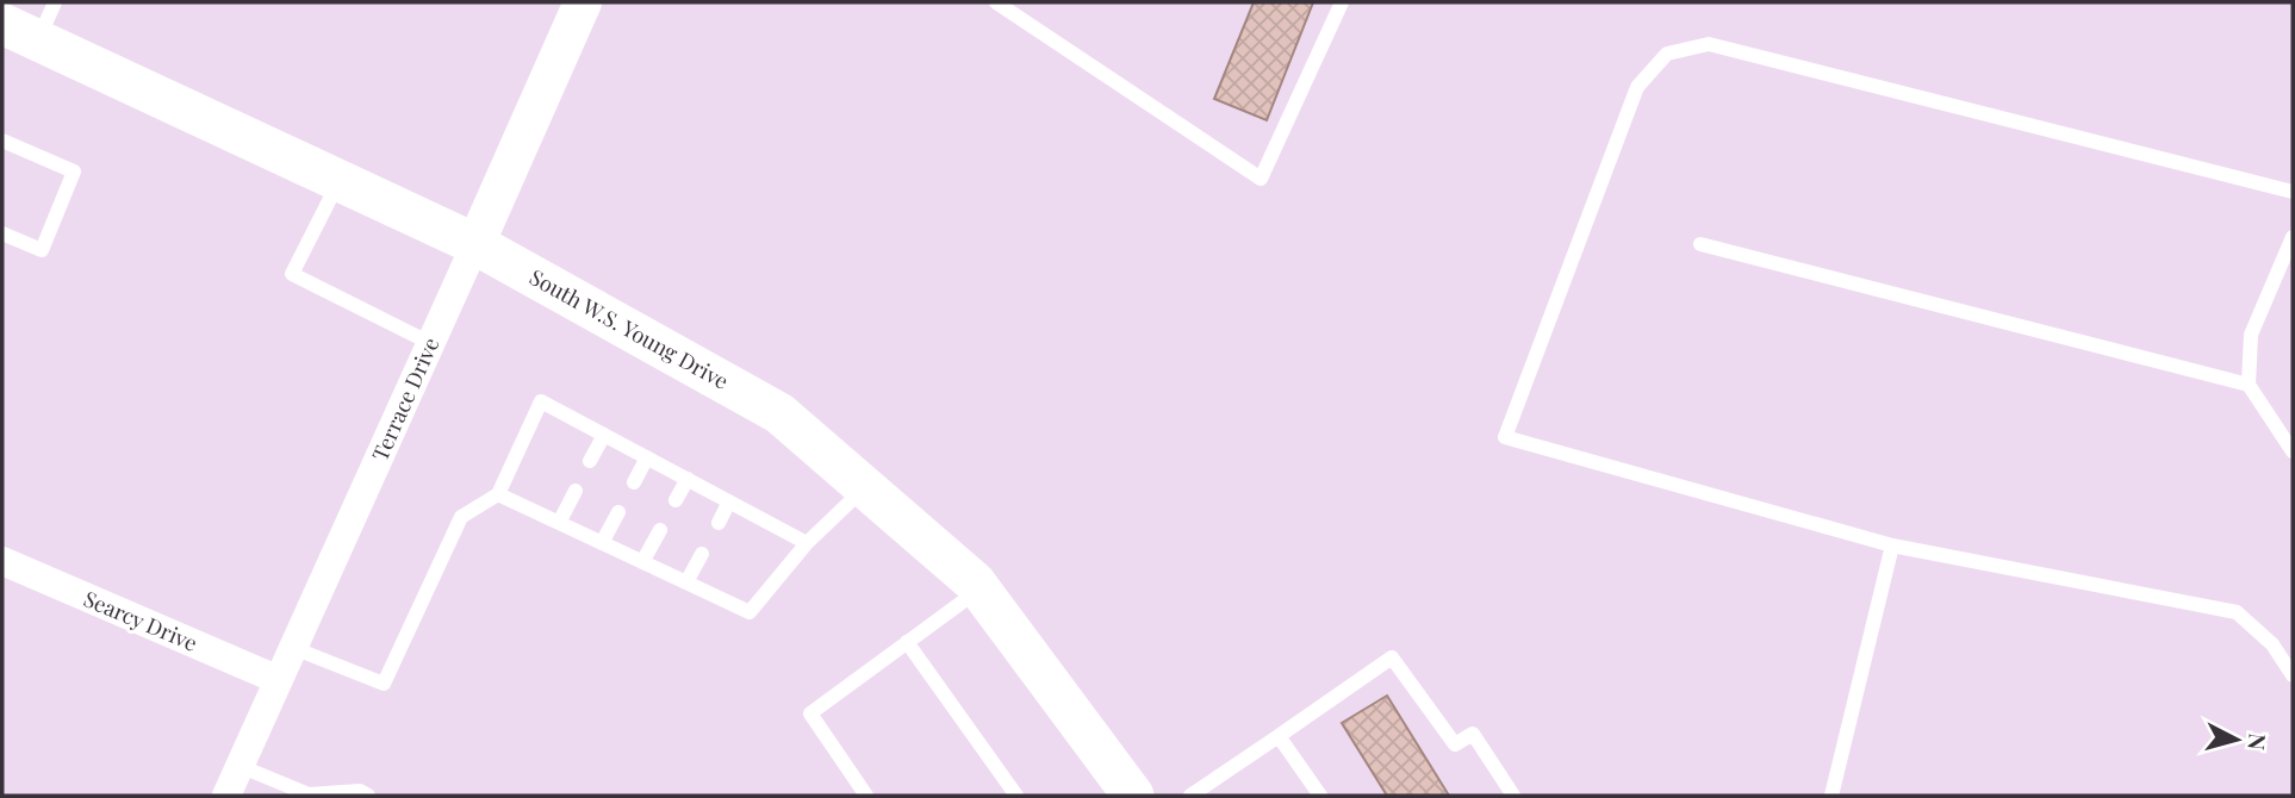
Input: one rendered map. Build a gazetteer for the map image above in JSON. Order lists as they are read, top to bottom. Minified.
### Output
{"streets":{"main road":["South W.S. Young Drive"],"street":["Terrace Drive","Searcy Drive"]},"crossings":[["South W.S. Young Drive","Terrace Drive"],["Terrace Drive","Searcy Drive"]],"north":"right"}
